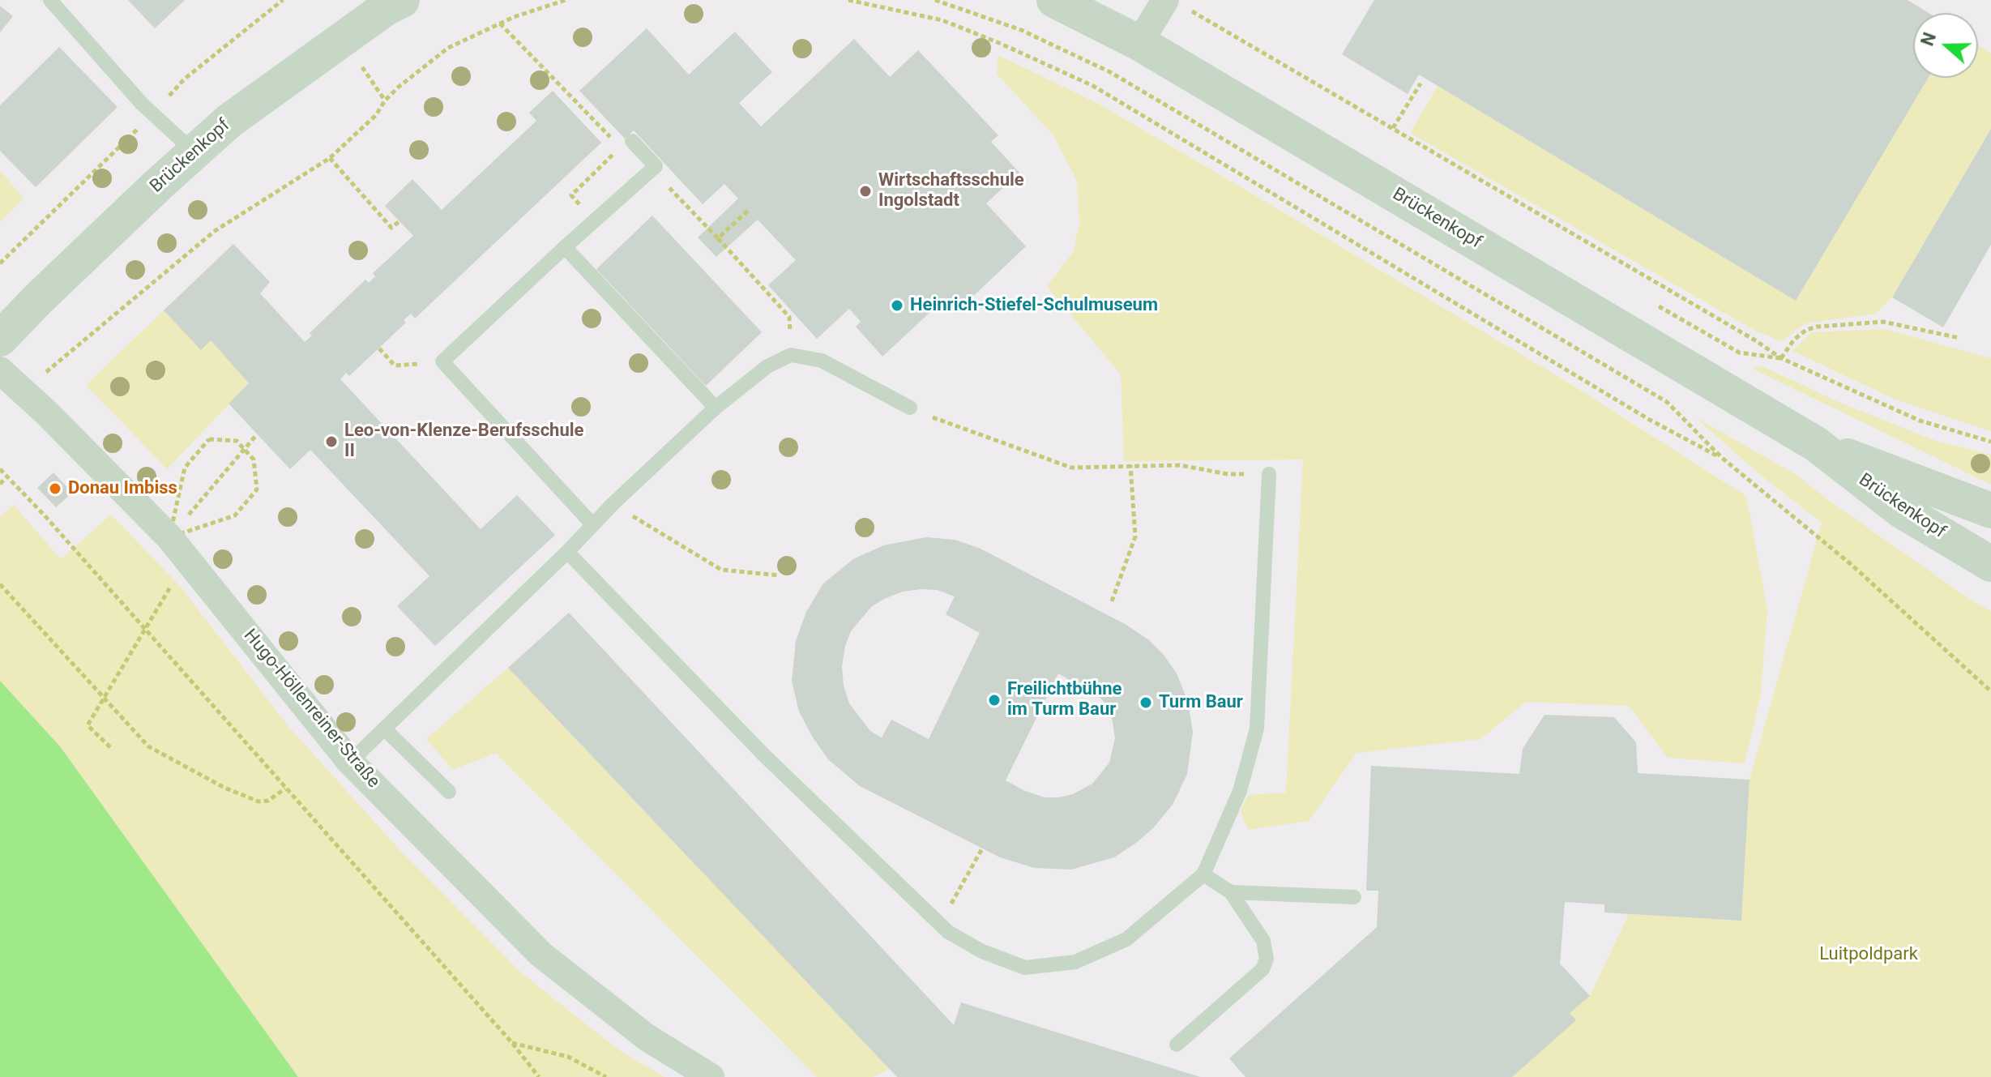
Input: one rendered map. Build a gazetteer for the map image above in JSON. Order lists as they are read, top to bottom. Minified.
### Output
{"streets":{"street":["Brückenkopf","Hugo-Höllenreiner-Straße"]},"parks":["Luitpoldpark"],"places":["Wirtschaftsschule Ingolstadt","Heinrich-Stiefel-Schulmuseum","Leo-von-Klenze-Berufsschule II","Donau Imbiss","Freilichtbühne im Turm Baur","Turm Baur"],"north":"left"}
